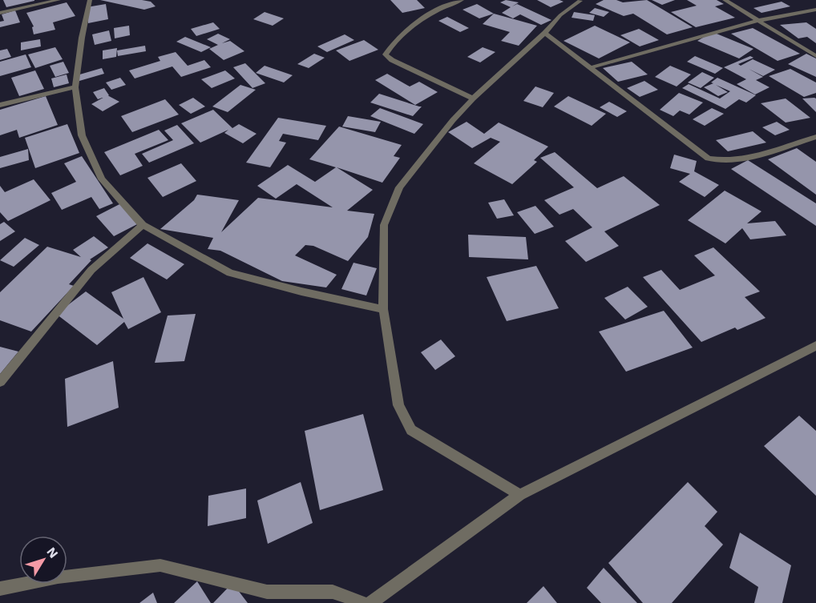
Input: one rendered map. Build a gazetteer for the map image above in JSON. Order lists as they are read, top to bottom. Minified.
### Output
{"north":"top right"}
